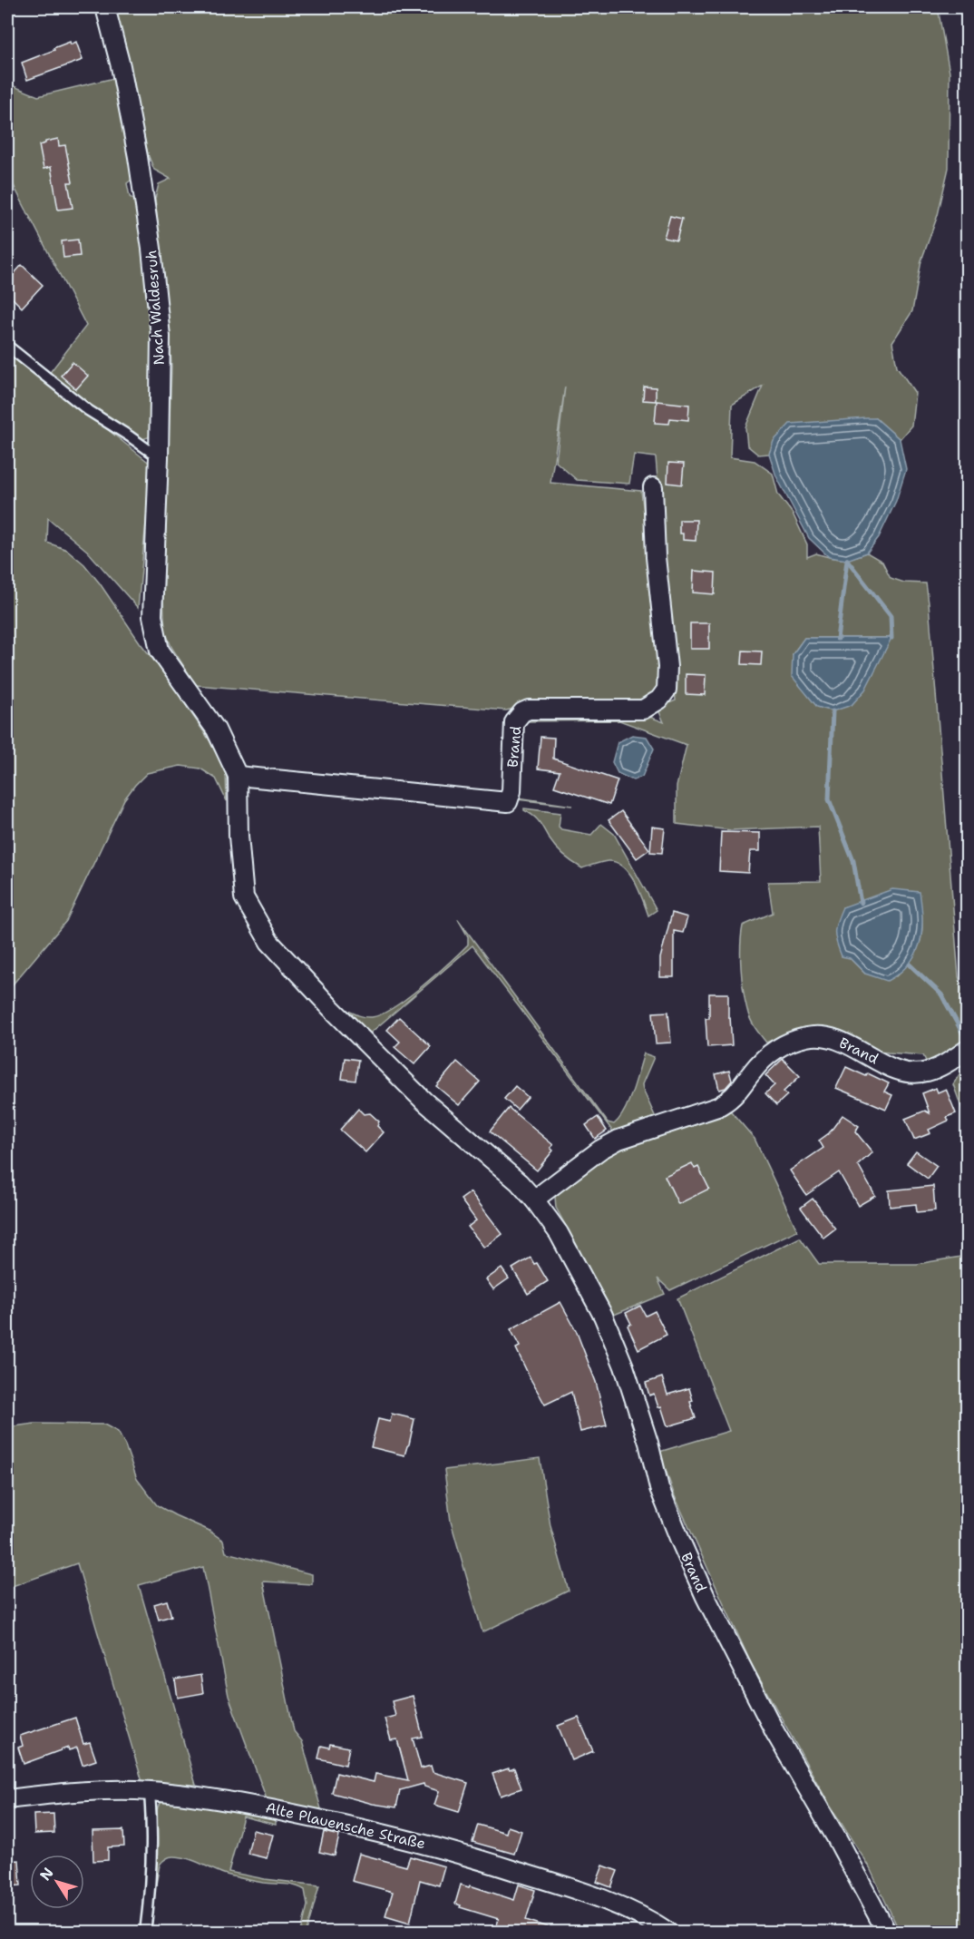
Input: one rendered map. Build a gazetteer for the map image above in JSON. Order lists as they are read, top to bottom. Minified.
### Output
{"streets":{"street":["Nach Waldesruh","Brand","Alte Plauensche Straße"]},"crossings":[["Nach Waldesruh","Brand"]],"north":"top left"}
